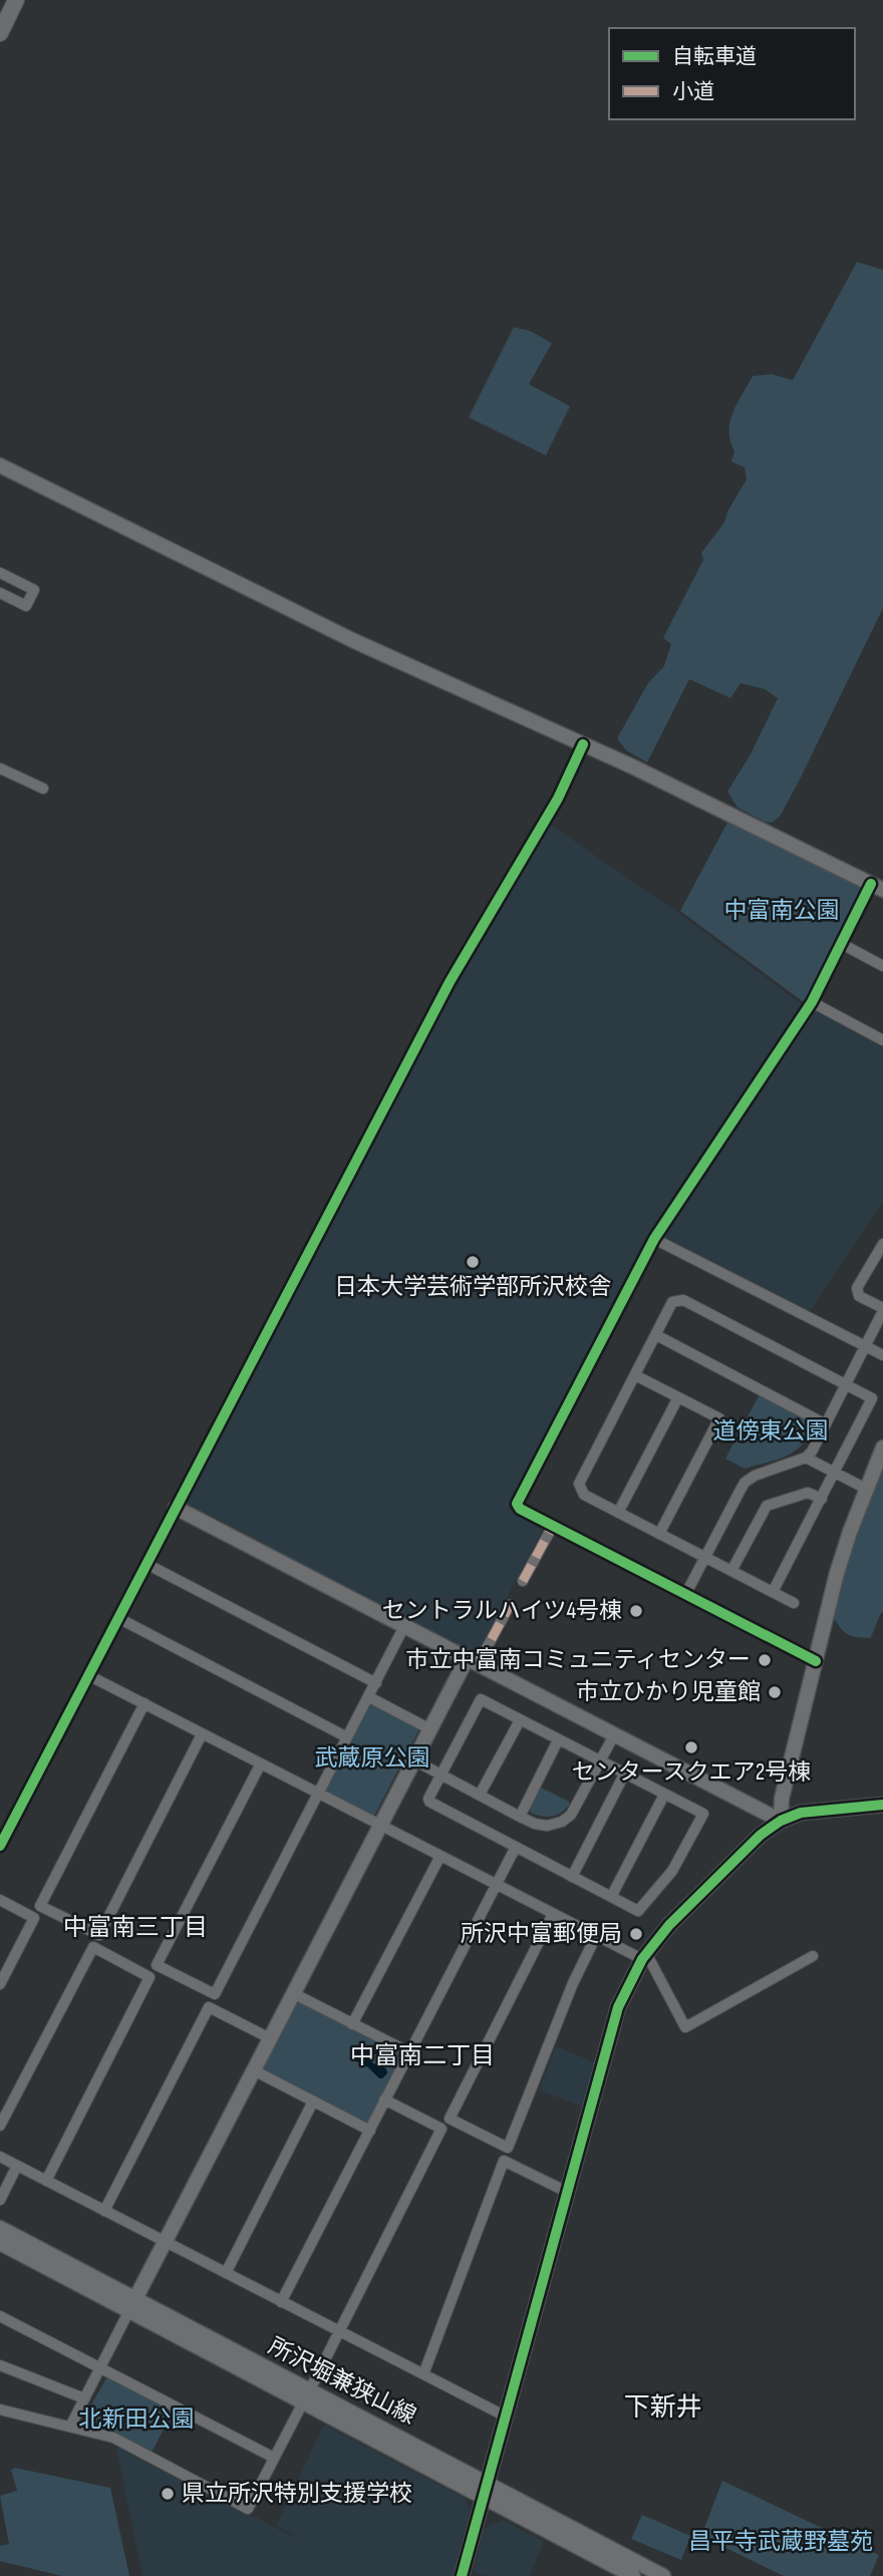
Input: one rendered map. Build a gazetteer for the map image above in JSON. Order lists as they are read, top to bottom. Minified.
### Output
{"streets":{"street":["所沢堀兼狭山線"]},"districts":["中富南三丁目","中富南二丁目","下新井"],"parks":["中富南公園","道傍東公園","武蔵原公園","北新田公園","昌平寺武蔵野墓苑"],"places":["日本大学芸術学部所沢校舎","セントラルハイツ4号棟","市立中富南コミュニティセンター","市立ひかり児童館","センタースクエア2号棟","所沢中富郵便局","県立所沢特別支援学校"],"legend":["自転車道","小道"]}
